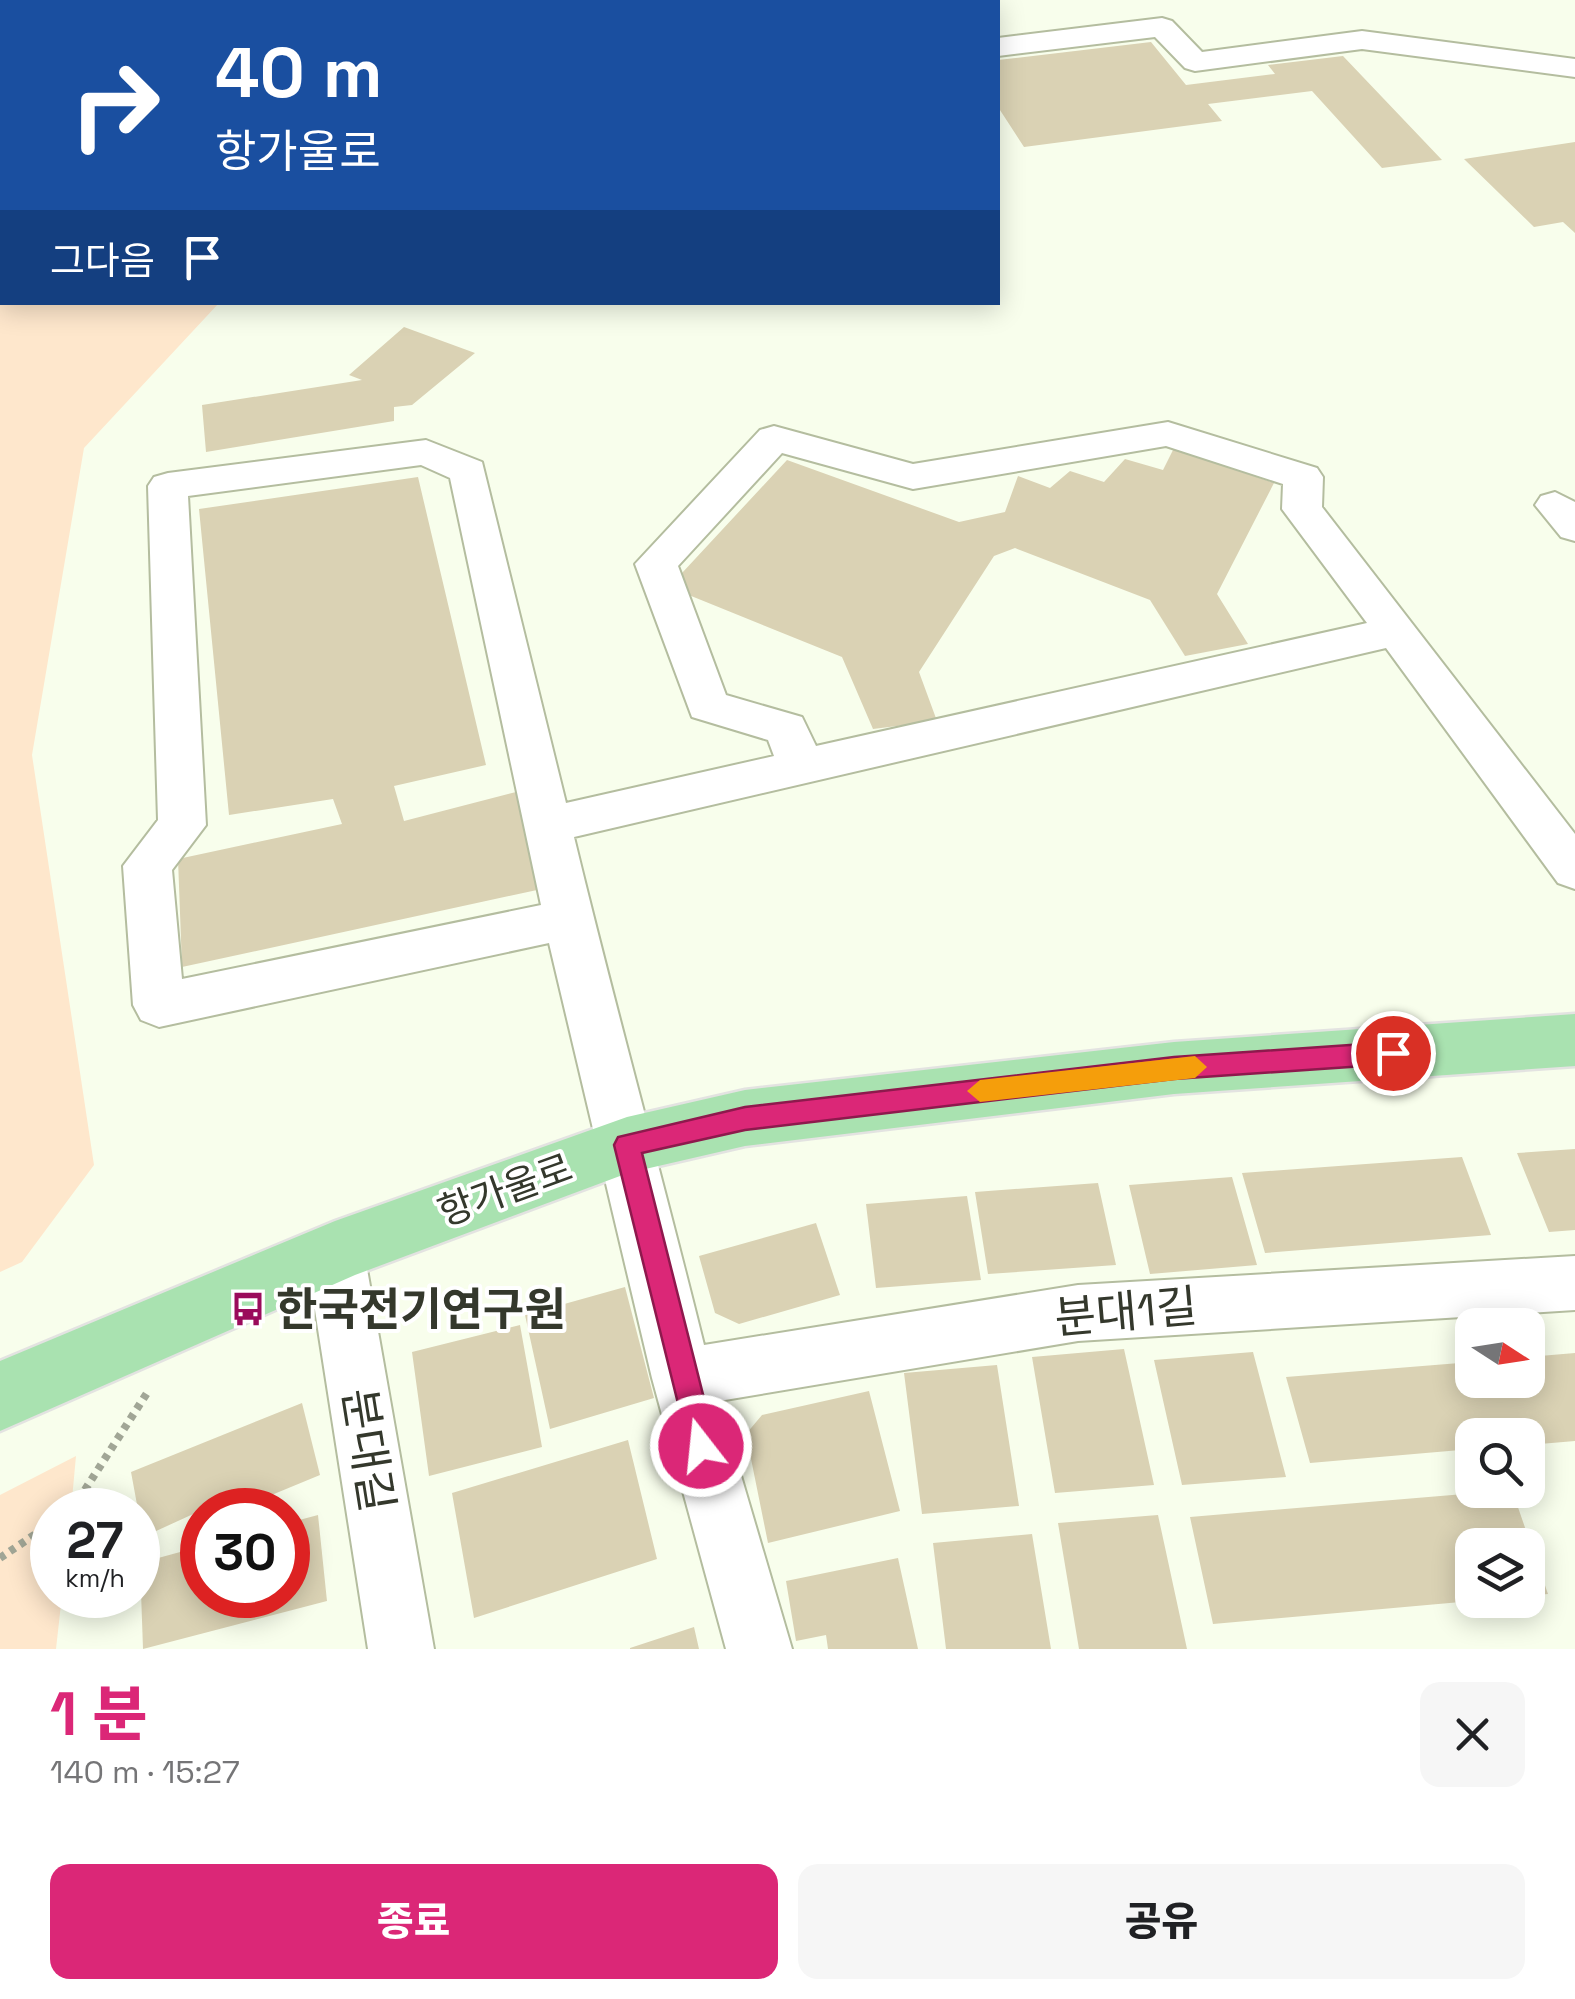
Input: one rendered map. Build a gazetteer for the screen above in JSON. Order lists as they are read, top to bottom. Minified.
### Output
{"streets":{"main road":["항가울로"],"street":["분대1길","분대길"]},"crossings":[["항가울로","분대길"]],"places":{"bus stop":["한국전기연구원"]},"north":"right","page":{"turn":["40 m","항가울로"],"then":"그다음","speed":"27 km/h","limit":"30","heading":["1 분","140 m · 15:27"],"buttons":["종료","공유"]}}
